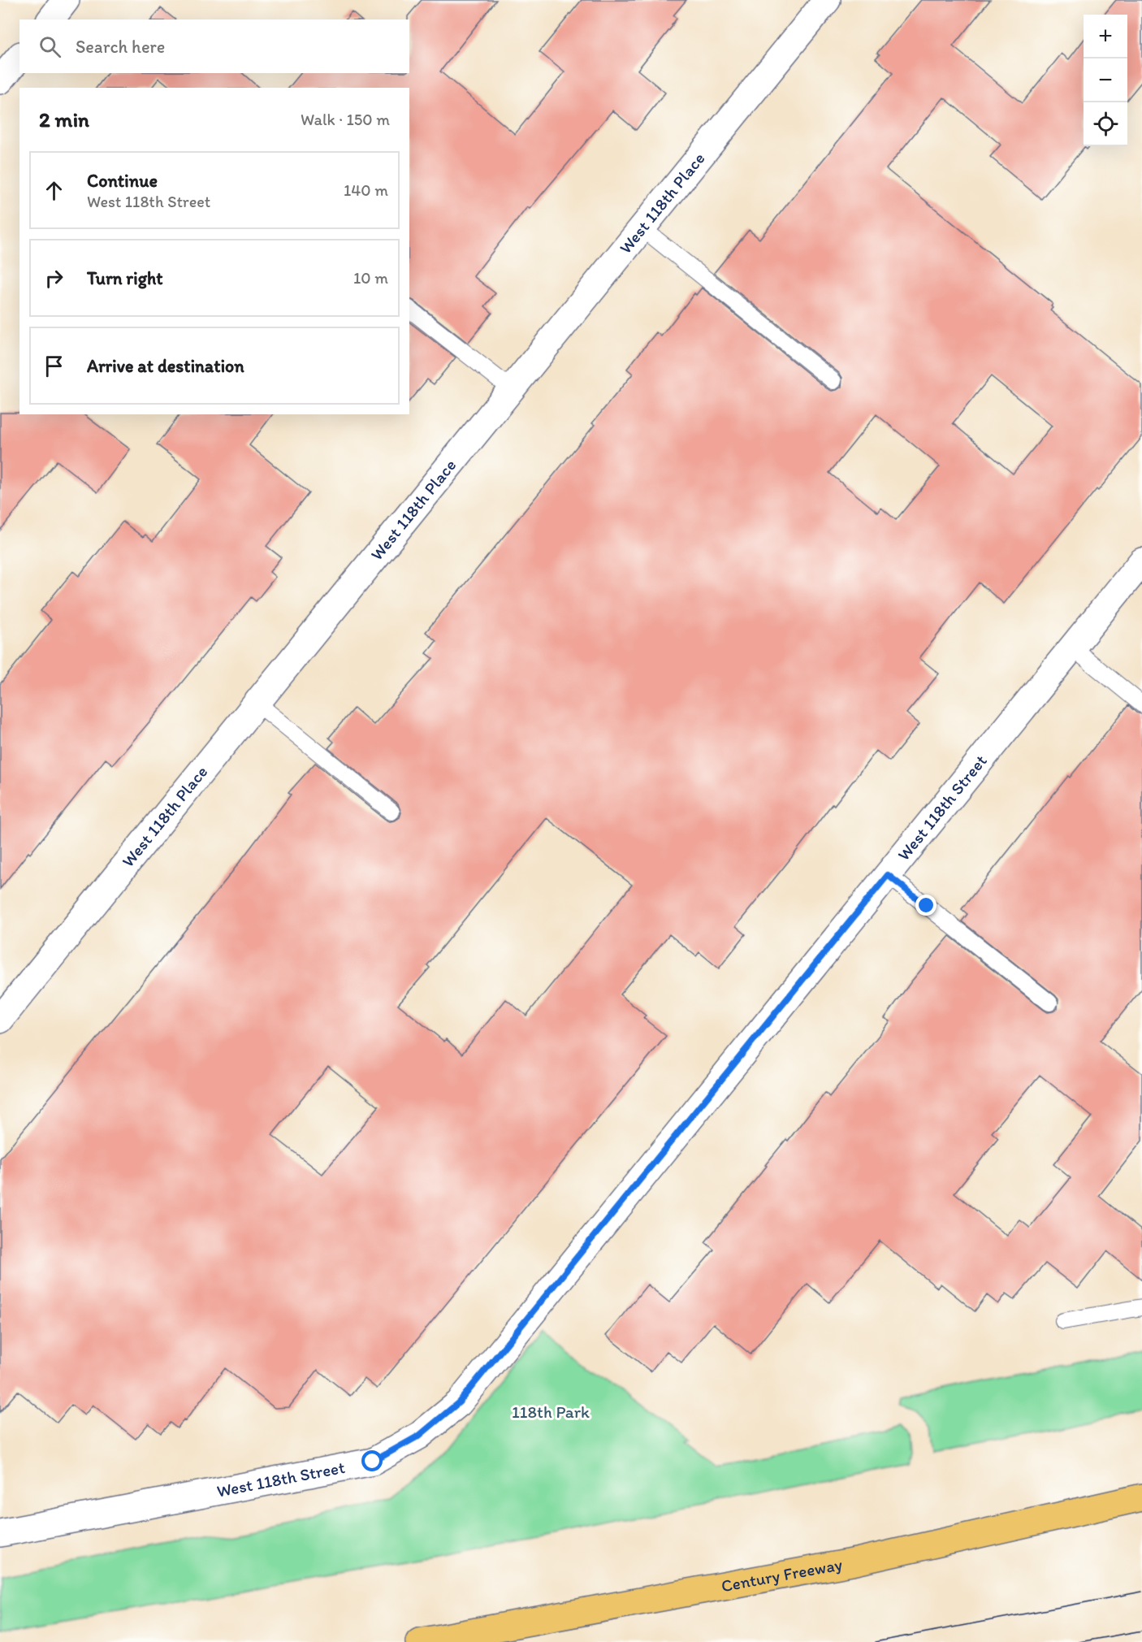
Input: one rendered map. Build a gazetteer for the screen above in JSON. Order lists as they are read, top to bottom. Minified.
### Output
{"streets":{"highway":["Century Freeway"],"street":["West 118th Place","West 118th Street"]},"parks":["118th Park"],"page":{"map_buttons":["+","−"],"search":"Search here","heading":["2 min","Walk · 150 m"],"list":[["Continue","West 118th Street","140 m"],["Turn right","10 m"],"Arrive at destination"]}}
